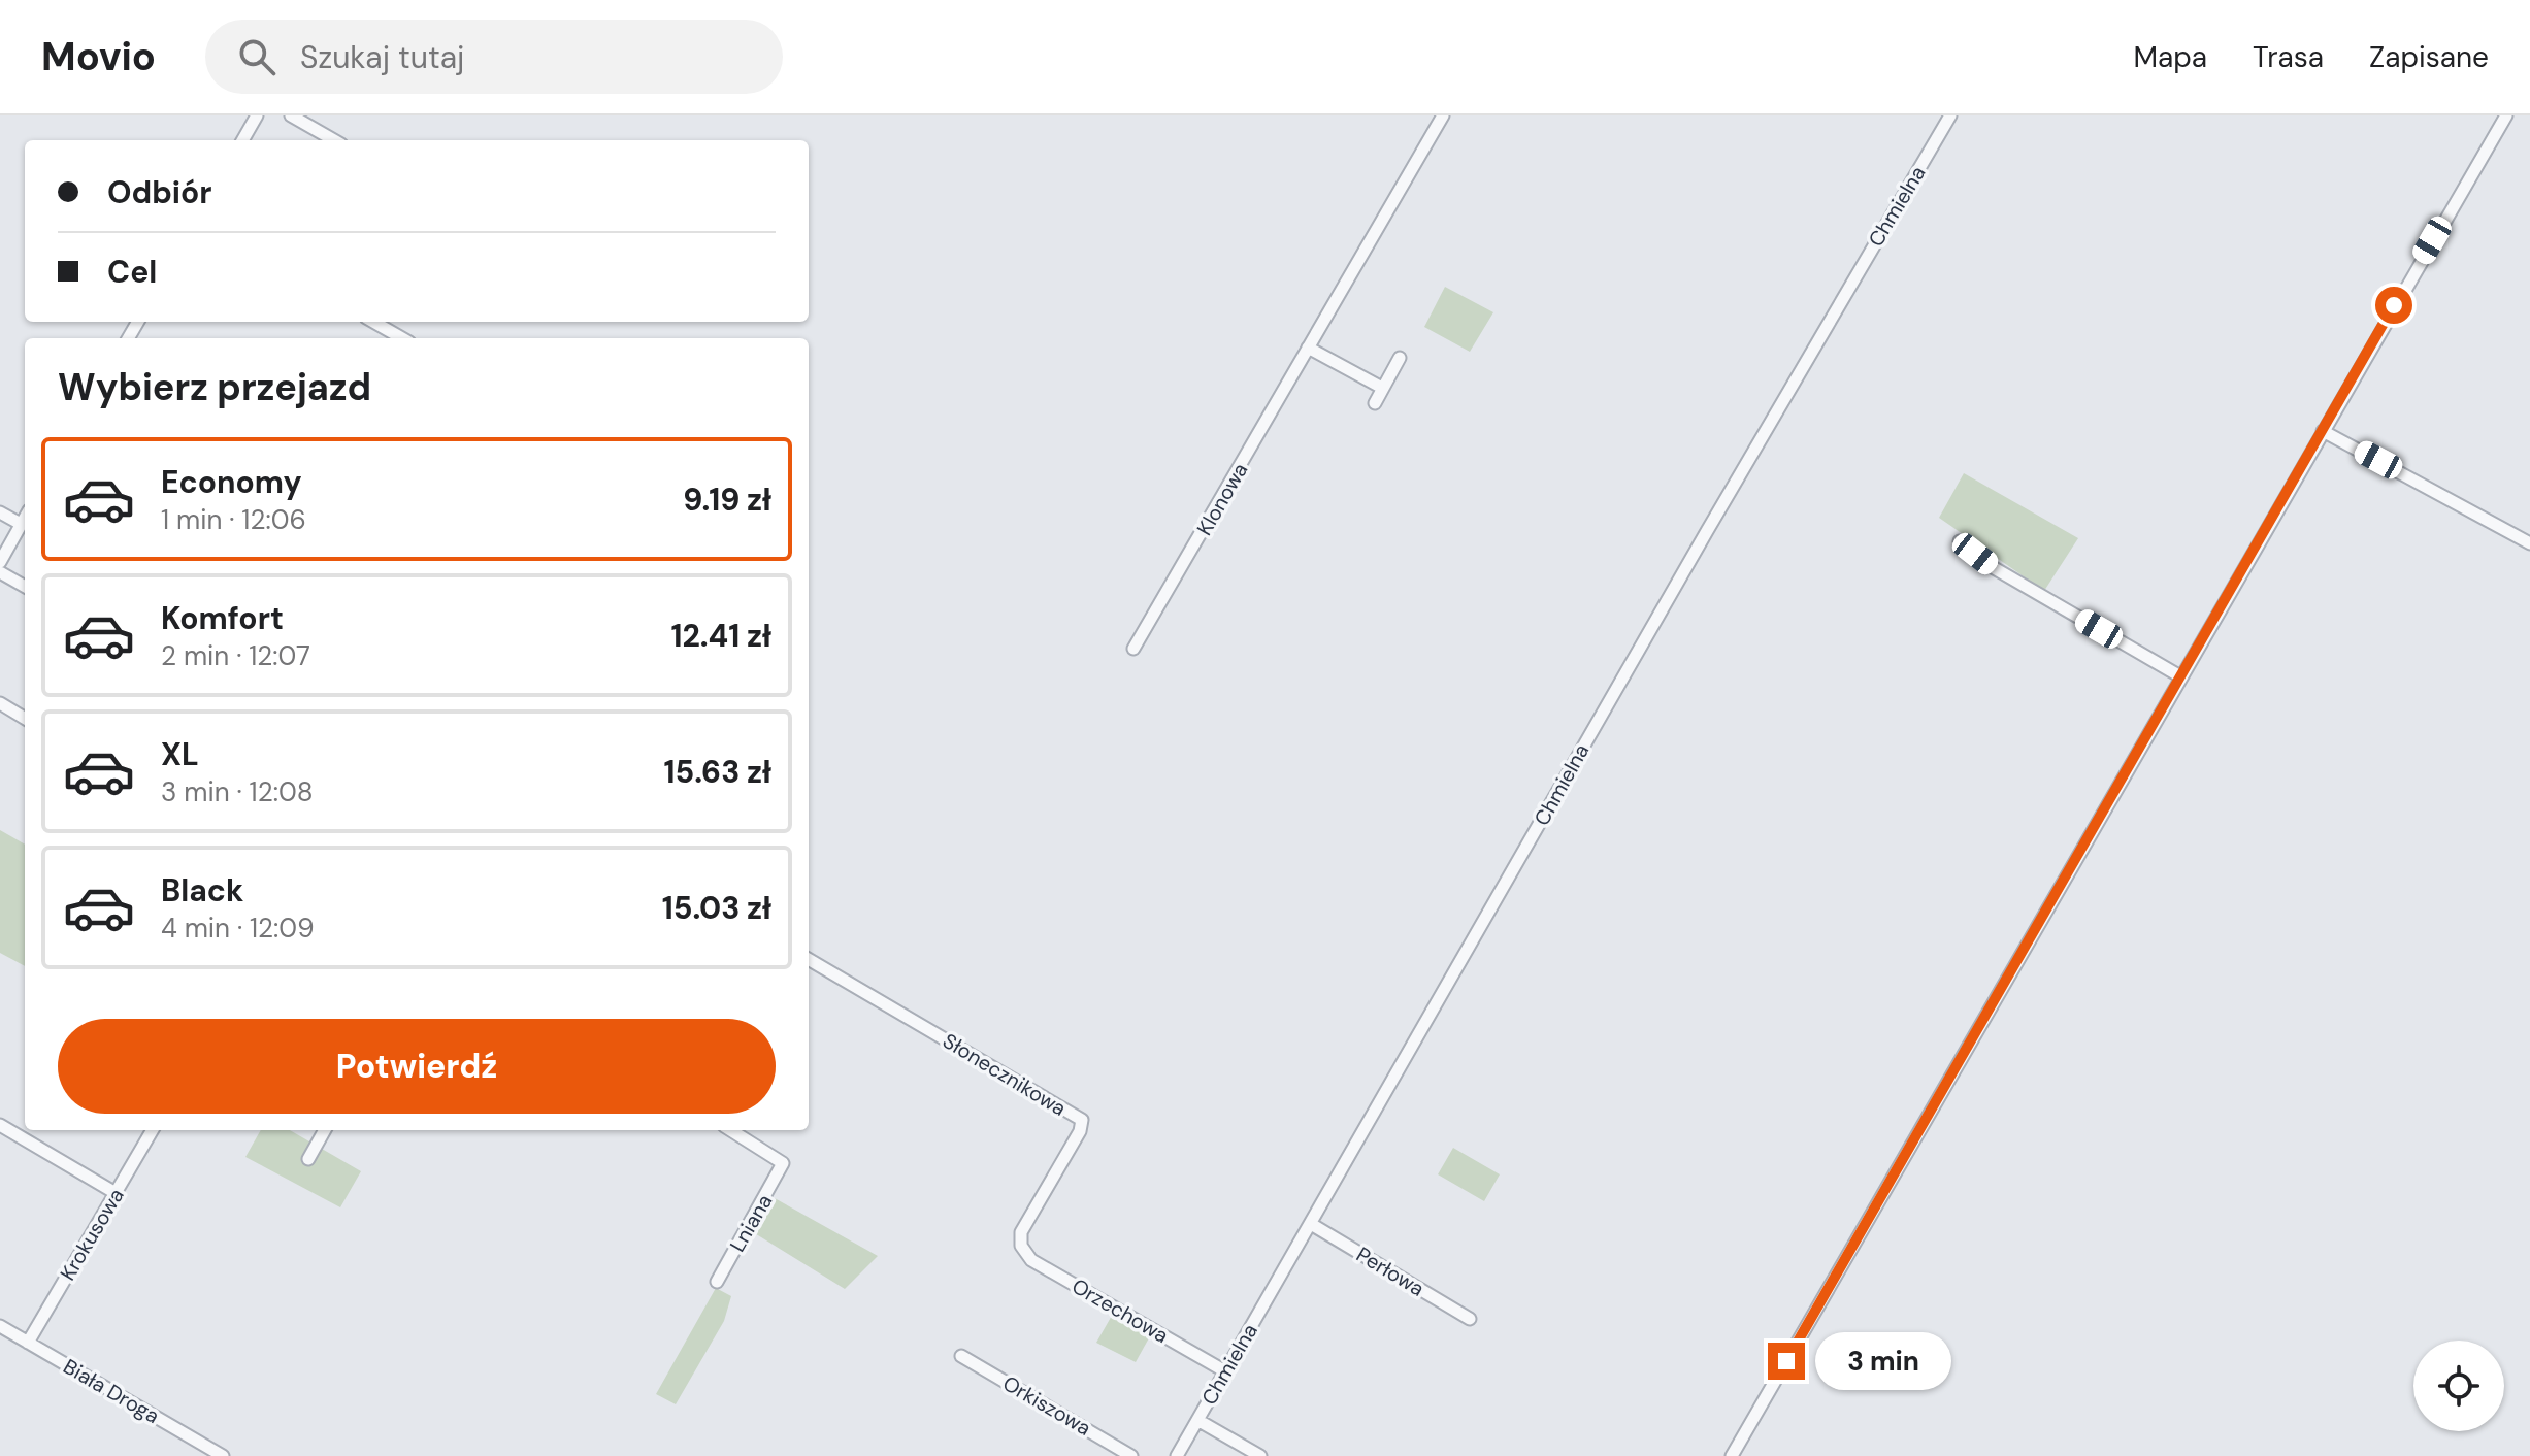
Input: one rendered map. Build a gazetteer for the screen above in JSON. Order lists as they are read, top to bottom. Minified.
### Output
{"streets":{"street":["Chmielna","Klonowa","Słonecznikowa","Lniana","Krokusowa","Perłowa","Orzechowa","Biała Droga","Orkiszowa"]},"crossings":[["Chmielna","Perłowa"],["Chmielna","Orzechowa"],["Słonecznikowa","Orzechowa"],["Krokusowa","Biała Droga"]],"page":{"header":"Movio","search":"Szukaj tutaj","nav":["Mapa","Trasa","Zapisane"],"banner":["Odbiór","Cel"],"heading":"Wybierz przejazd","list":[{"name":"Economy","note":"1 min · 12:06","value":"9.19 zł"},{"name":"Komfort","note":"2 min · 12:07","value":"12.41 zł"},{"name":"XL","note":"3 min · 12:08","value":"15.63 zł"},{"name":"Black","note":"4 min · 12:09","value":"15.03 zł"}],"buttons":"Potwierdź","bubble":"3 min"}}
